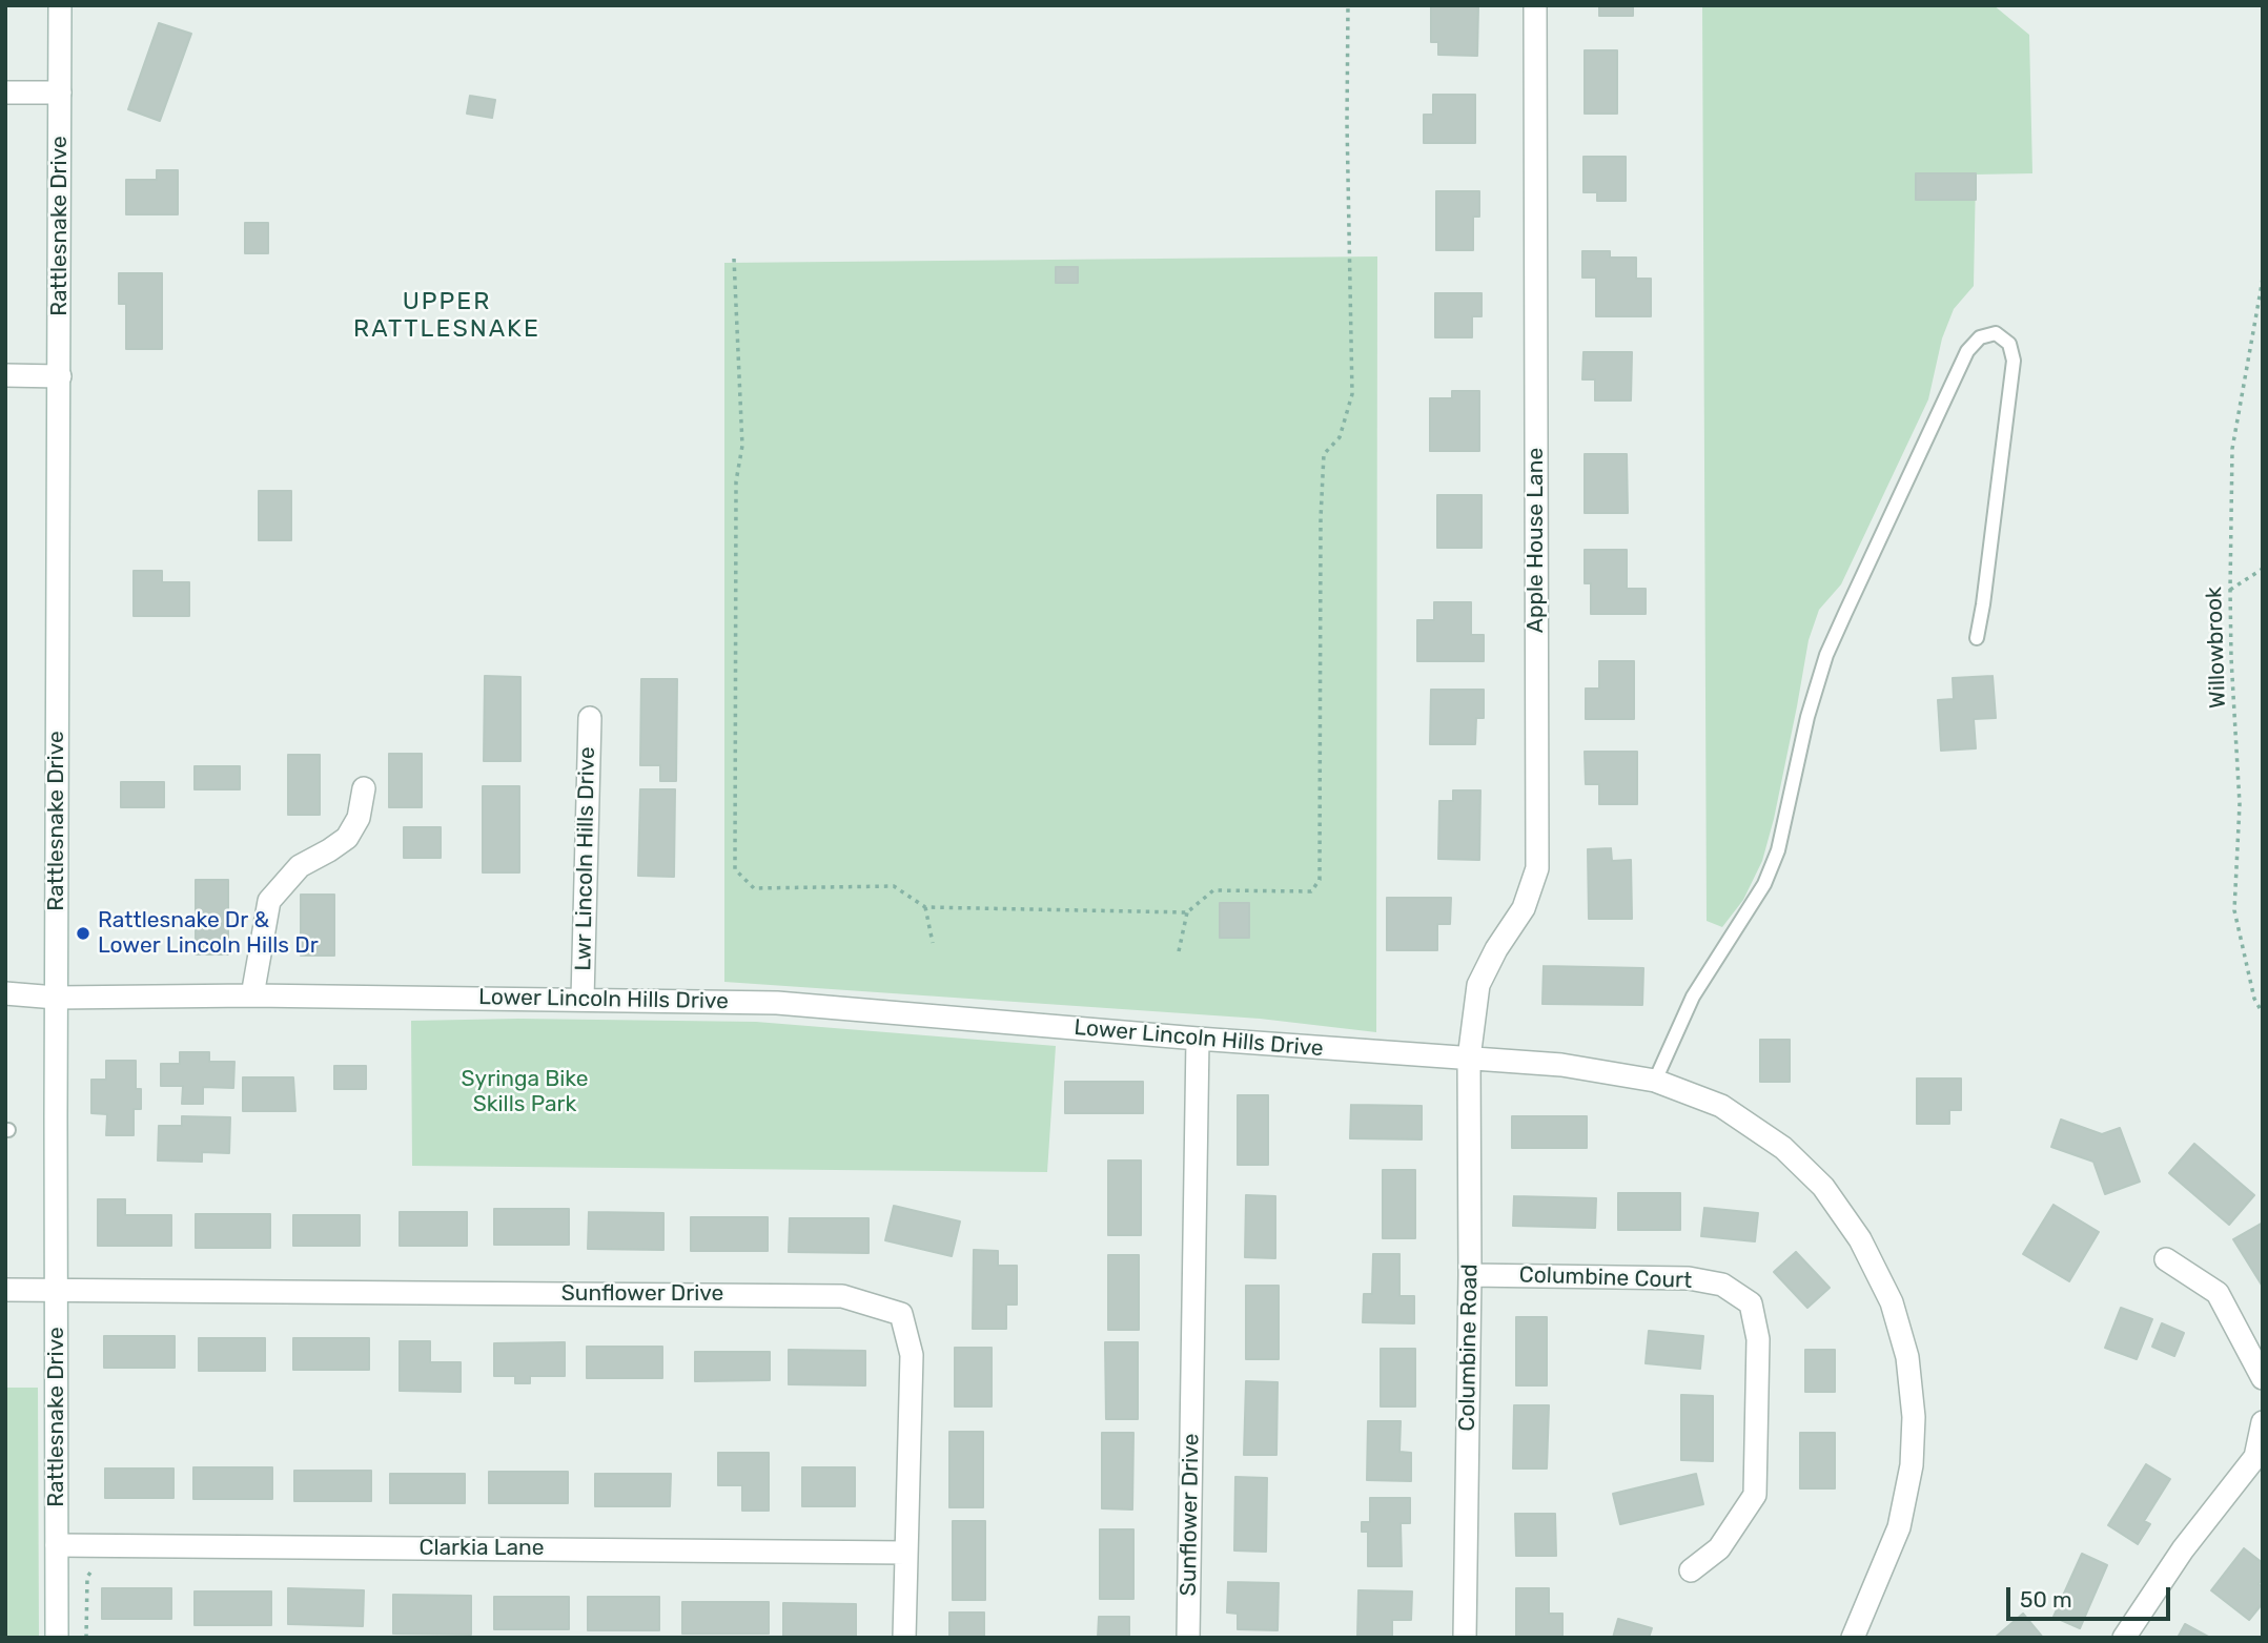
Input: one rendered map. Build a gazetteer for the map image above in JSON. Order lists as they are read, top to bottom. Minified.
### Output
{"streets":{"street":["Rattlesnake Drive","Apple House Lane","Lwr Lincoln Hills Drive","Lower Lincoln Hills Drive","Columbine Court","Sunflower Drive","Columbine Road","Clarkia Lane"],"path":["Willowbrook"]},"crossings":[["Rattlesnake Drive","Lower Lincoln Hills Drive"],["Rattlesnake Drive","Sunflower Drive"],["Rattlesnake Drive","Clarkia Lane"],["Apple House Lane","Lower Lincoln Hills Drive"],["Apple House Lane","Columbine Road"],["Lwr Lincoln Hills Drive","Lower Lincoln Hills Drive"],["Lower Lincoln Hills Drive","Sunflower Drive"],["Lower Lincoln Hills Drive","Columbine Road"],["Columbine Court","Columbine Road"],["Sunflower Drive","Clarkia Lane"]],"districts":["UPPER RATTLESNAKE"],"parks":["Syringa Bike Skills Park"],"places":["Rattlesnake Dr & Lower Lincoln Hills Dr"],"scale_bar":"50 m"}
